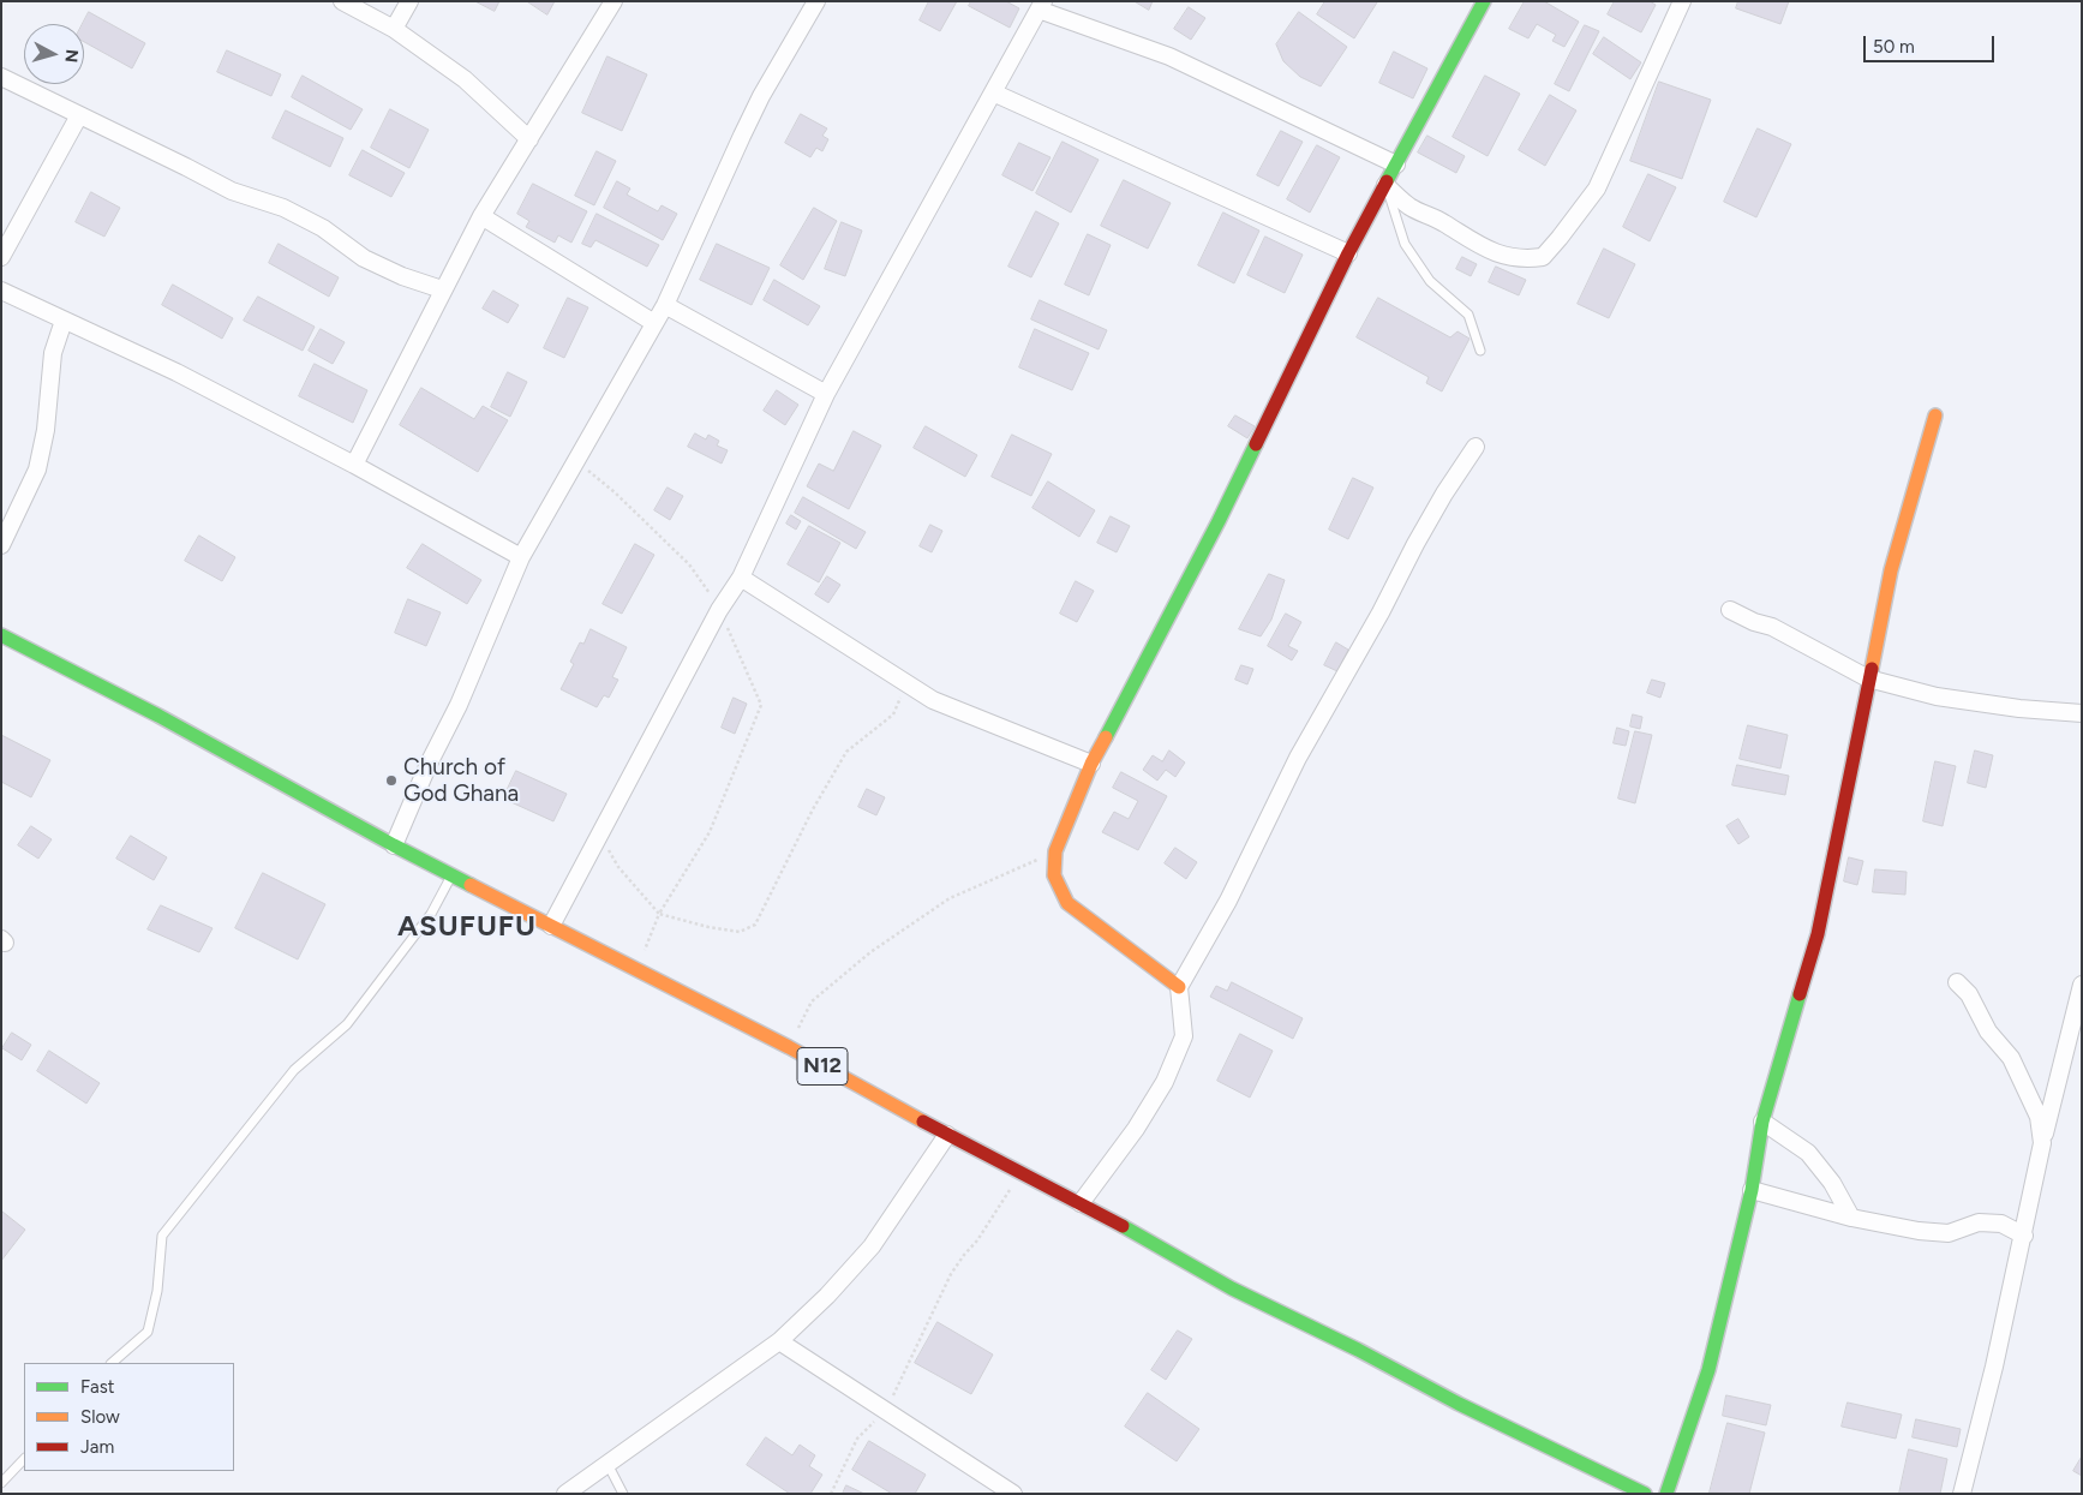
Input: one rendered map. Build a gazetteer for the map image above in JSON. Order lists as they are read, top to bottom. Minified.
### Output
{"streets":{"main road":["N12"]},"districts":["ASUFUFU"],"places":["Church of God Ghana"],"legend":["Fast","Slow","Jam"],"scale_bar":"50 m","north":"right"}
